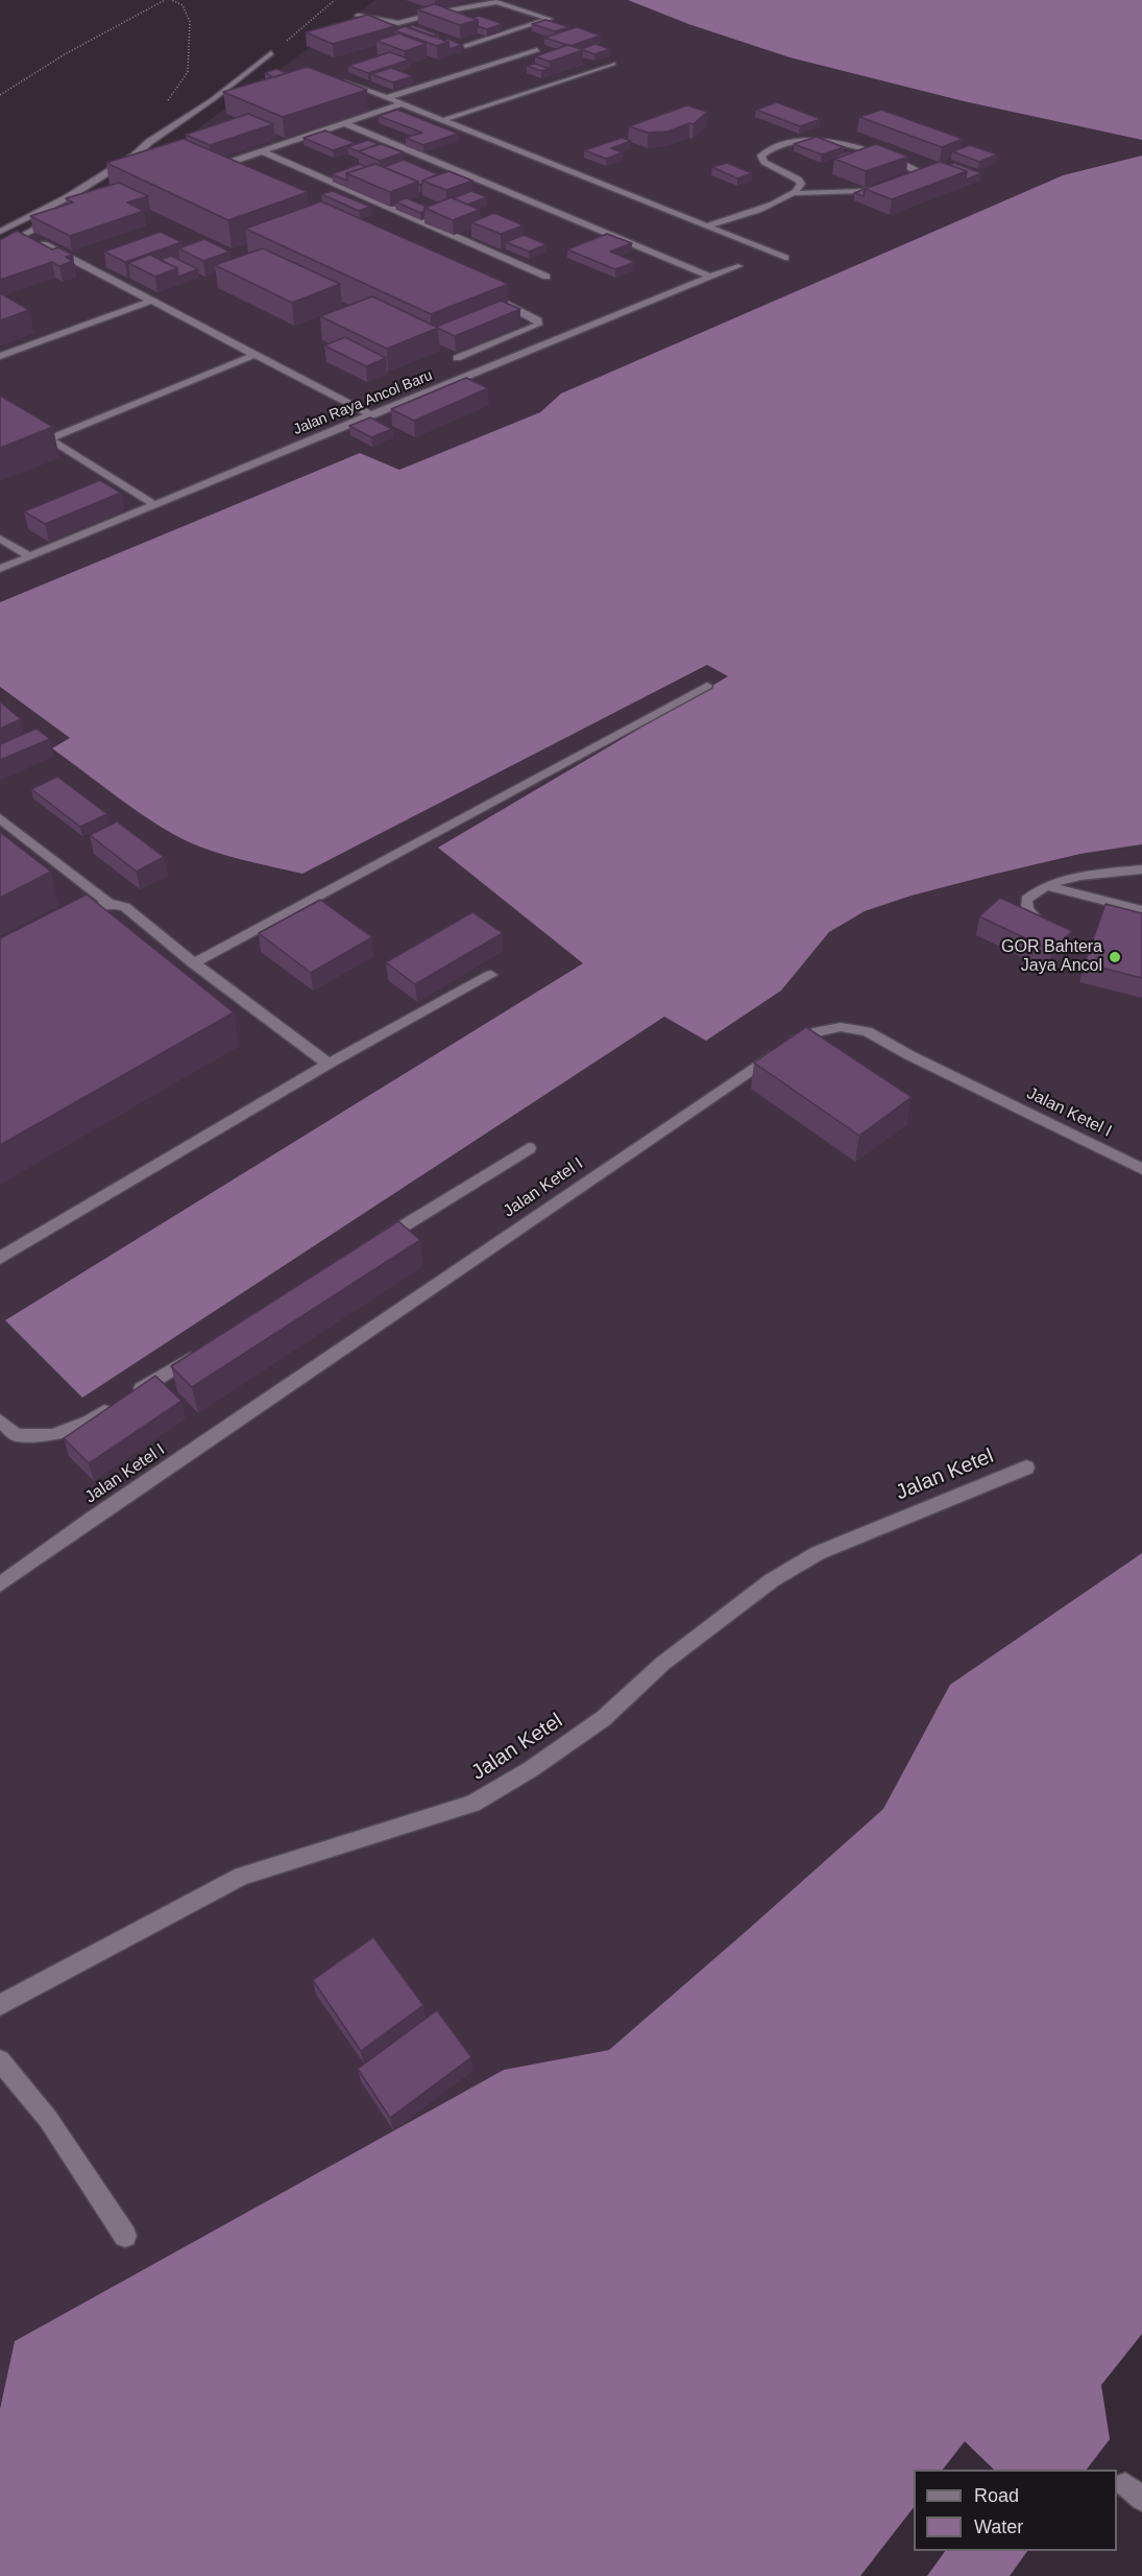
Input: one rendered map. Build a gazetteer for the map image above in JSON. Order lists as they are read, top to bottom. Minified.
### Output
{"streets":{"lane":["Jalan Raya Ancol Baru","Jalan Ketel I","Jalan Ketel"]},"places":["GOR Bahtera Jaya Ancol"],"legend":["Road","Water"]}
